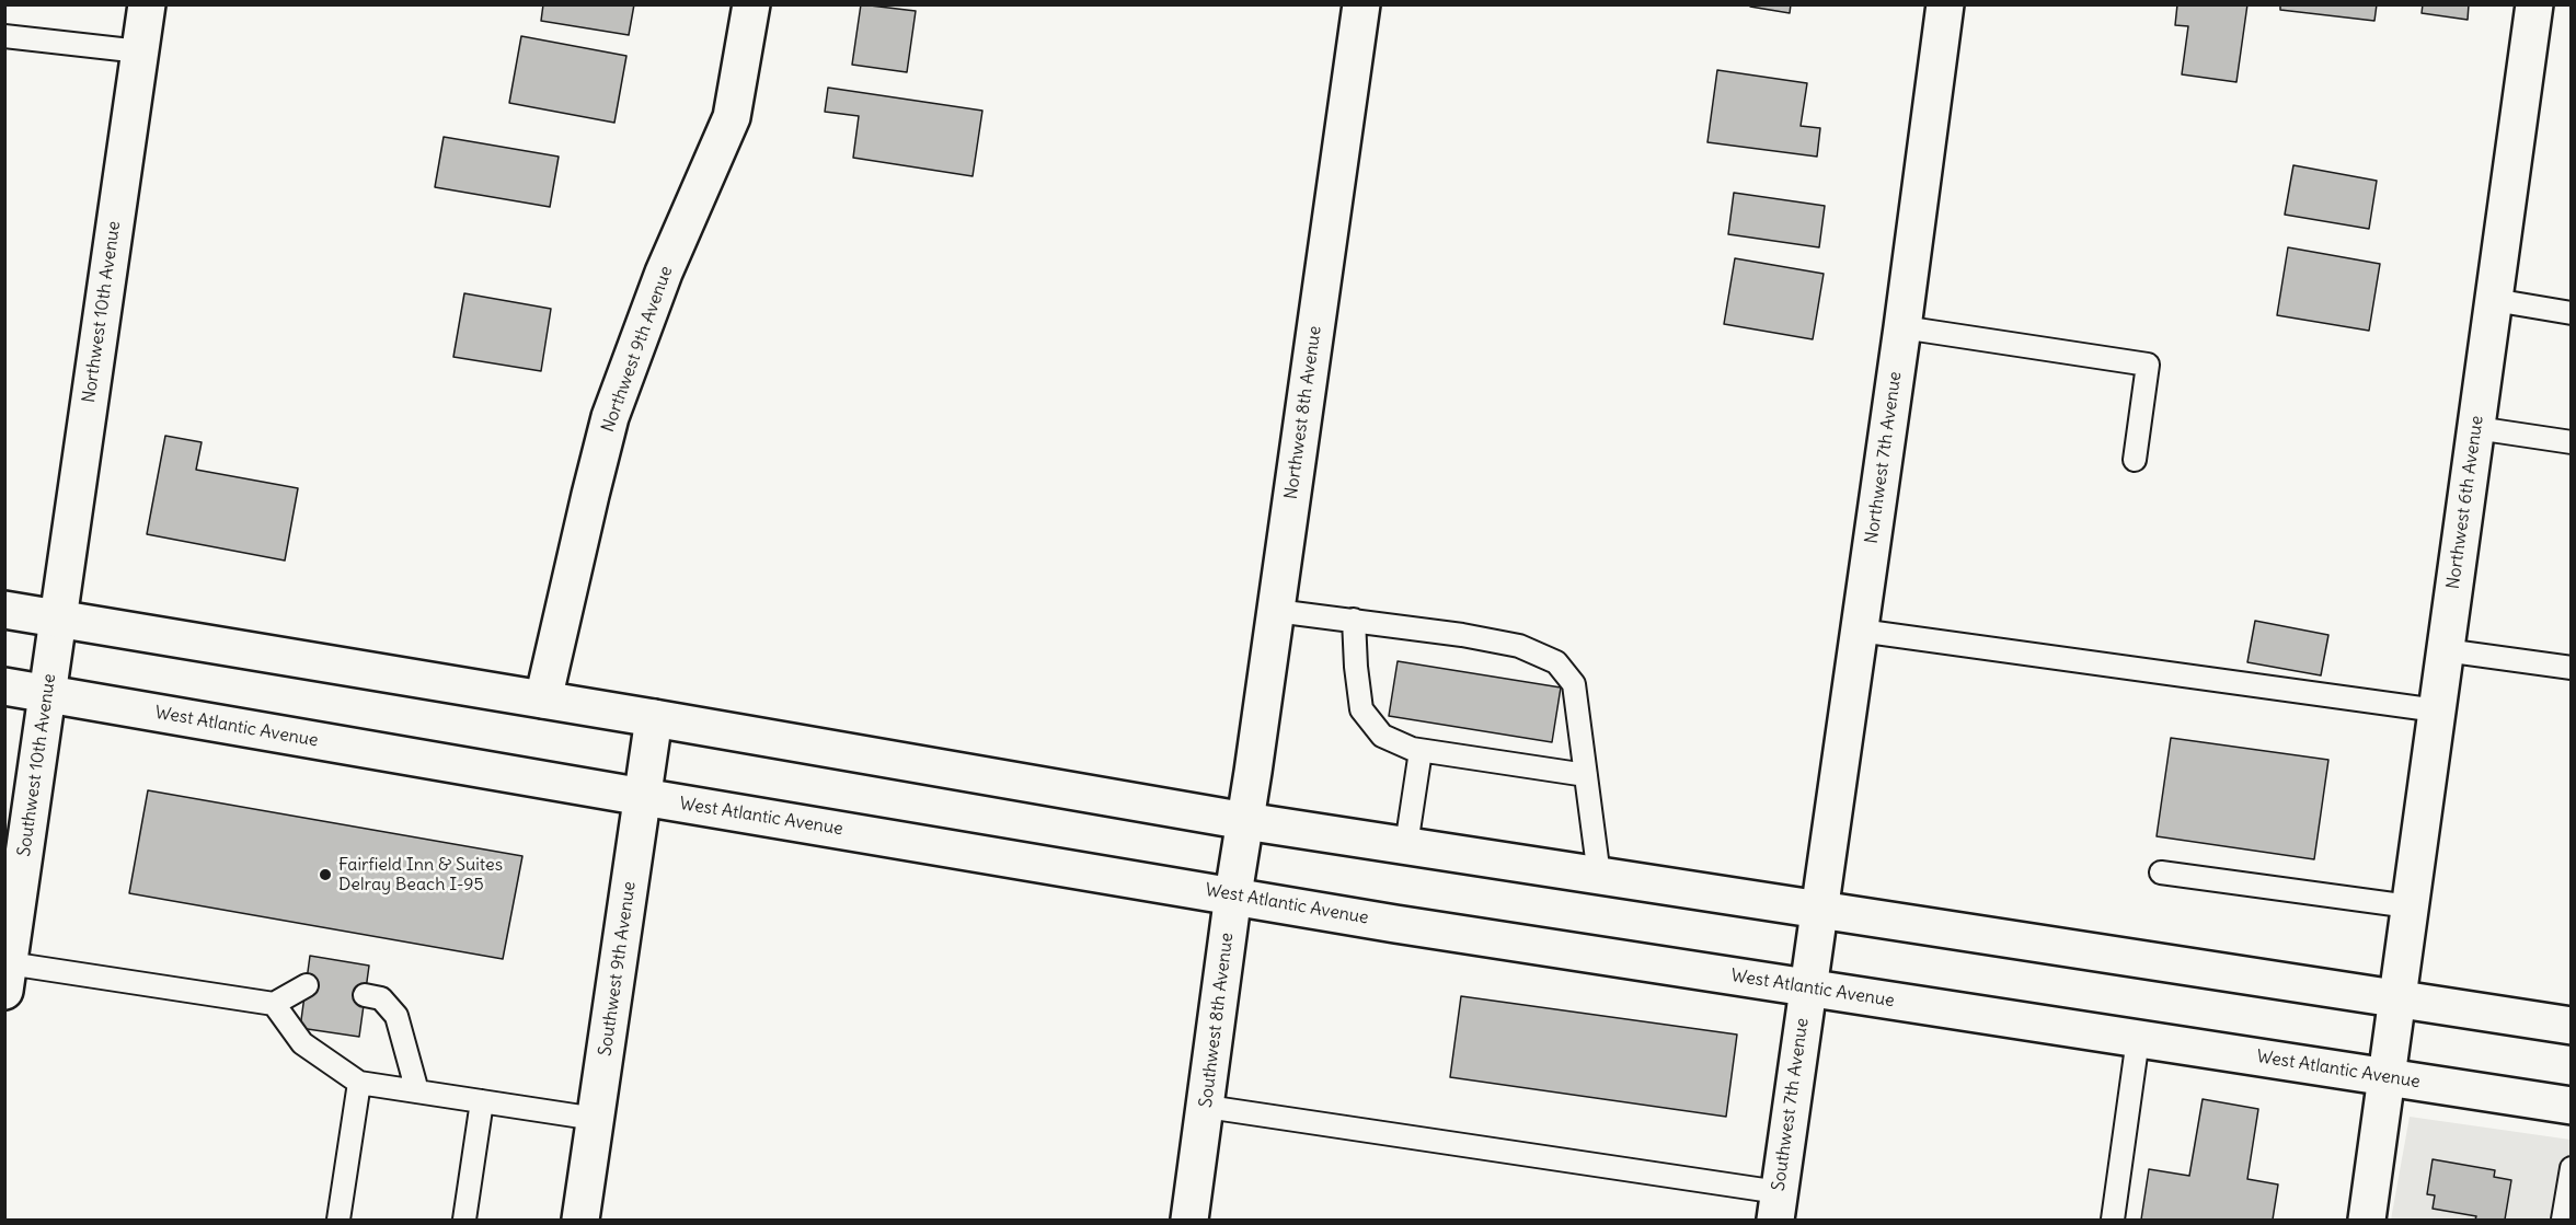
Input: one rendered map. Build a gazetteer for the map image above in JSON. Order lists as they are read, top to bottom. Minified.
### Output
{"streets":{"street":["Northwest 10th Avenue","Northwest 9th Avenue","Northwest 8th Avenue","Northwest 7th Avenue","Northwest 6th Avenue","West Atlantic Avenue","Southwest 10th Avenue","Southwest 9th Avenue","Southwest 8th Avenue","Southwest 7th Avenue"]},"crossings":[["Northwest 10th Avenue","Southwest 10th Avenue"],["Northwest 8th Avenue","Southwest 8th Avenue"],["Northwest 7th Avenue","Southwest 7th Avenue"],["Northwest 6th Avenue","West Atlantic Avenue"],["West Atlantic Avenue","Southwest 10th Avenue"],["West Atlantic Avenue","Southwest 9th Avenue"],["West Atlantic Avenue","Southwest 8th Avenue"],["West Atlantic Avenue","Southwest 7th Avenue"]],"places":["Fairfield Inn & Suites Delray Beach I-95"]}
